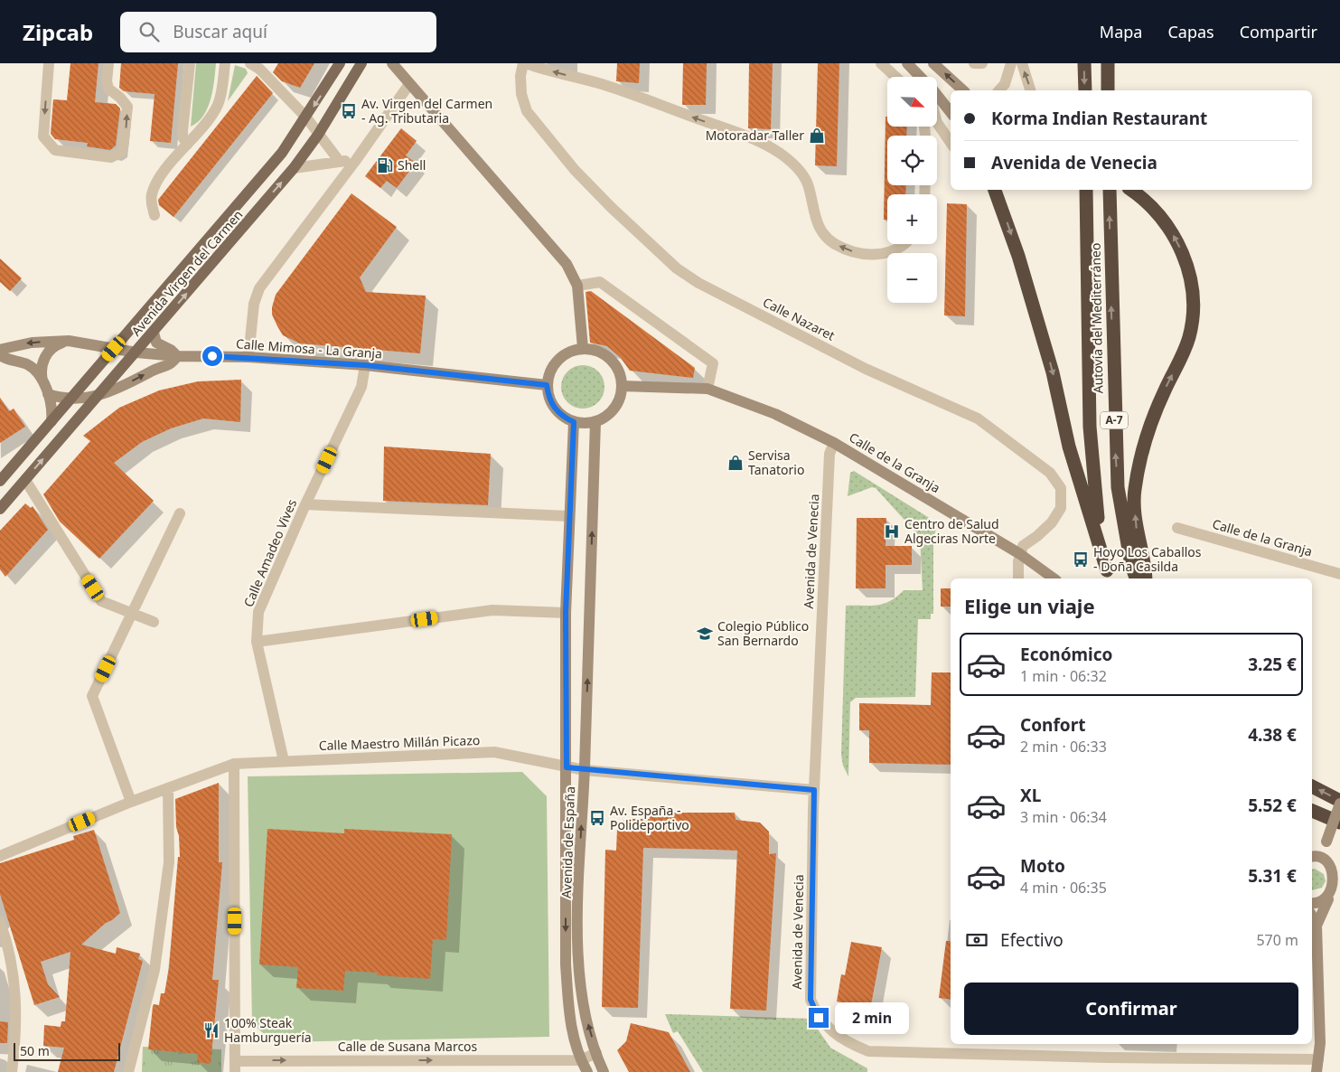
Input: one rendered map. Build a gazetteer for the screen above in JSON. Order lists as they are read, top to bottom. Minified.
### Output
{"streets":{"highway":["Autovía del Mediterráneo","A-7"],"main road":["Avenida Virgen del Carmen","Calle Mimosa - La Granja","Calle de la Granja","Avenida de España"],"street":["Calle Nazaret","Avenida de Venecia","Calle Amadeo Vives","Calle Maestro Millán Picazo","Calle de Susana Marcos"]},"crossings":[["Avenida Virgen del Carmen","Calle Mimosa - La Granja"],["Calle Nazaret","Calle de la Granja"],["Calle Mimosa - La Granja","Calle de la Granja"],["Calle Mimosa - La Granja","Calle Amadeo Vives"],["Calle Mimosa - La Granja","Avenida de España"],["Calle de la Granja","Avenida de Venecia"],["Calle de la Granja","Avenida de España"],["Avenida de Venecia","Calle Maestro Millán Picazo"],["Calle Amadeo Vives","Calle Maestro Millán Picazo"],["Calle Maestro Millán Picazo","Avenida de España"],["Avenida de España","Calle de Susana Marcos"]],"one_way":["Calle de Susana Marcos"],"places":{"bus stop":["Av. Virgen del Carmen - Ag. Tributaria","Hoyo Los Caballos - Doña Casilda","Av. España - Polideportivo"],"shop":["Motoradar Taller","Servisa Tanatorio"],"fuel station":["Shell"],"hospital":["Centro de Salud Algeciras Norte"],"school or university":["Colegio Público San Bernardo"],"restaurant":["100% Steak Hamburguería"]},"scale_bar":"50 m","north":"bottom right","page":{"header":"Zipcab","search":"Buscar aquí","nav":["Mapa","Capas","Compartir"],"map_buttons":["+","−"],"banner":["Korma Indian Restaurant","Avenida de Venecia"],"heading":"Elige un viaje","list":[{"name":"Económico","note":"1 min · 06:32","value":"3.25 €"},{"name":"Confort","note":"2 min · 06:33","value":"4.38 €"},{"name":"XL","note":"3 min · 06:34","value":"5.52 €"},{"name":"Moto","note":"4 min · 06:35","value":"5.31 €"}],"pay":["Efectivo","570 m"],"buttons":"Confirmar","bubble":"2 min","scale":"50 m"}}
